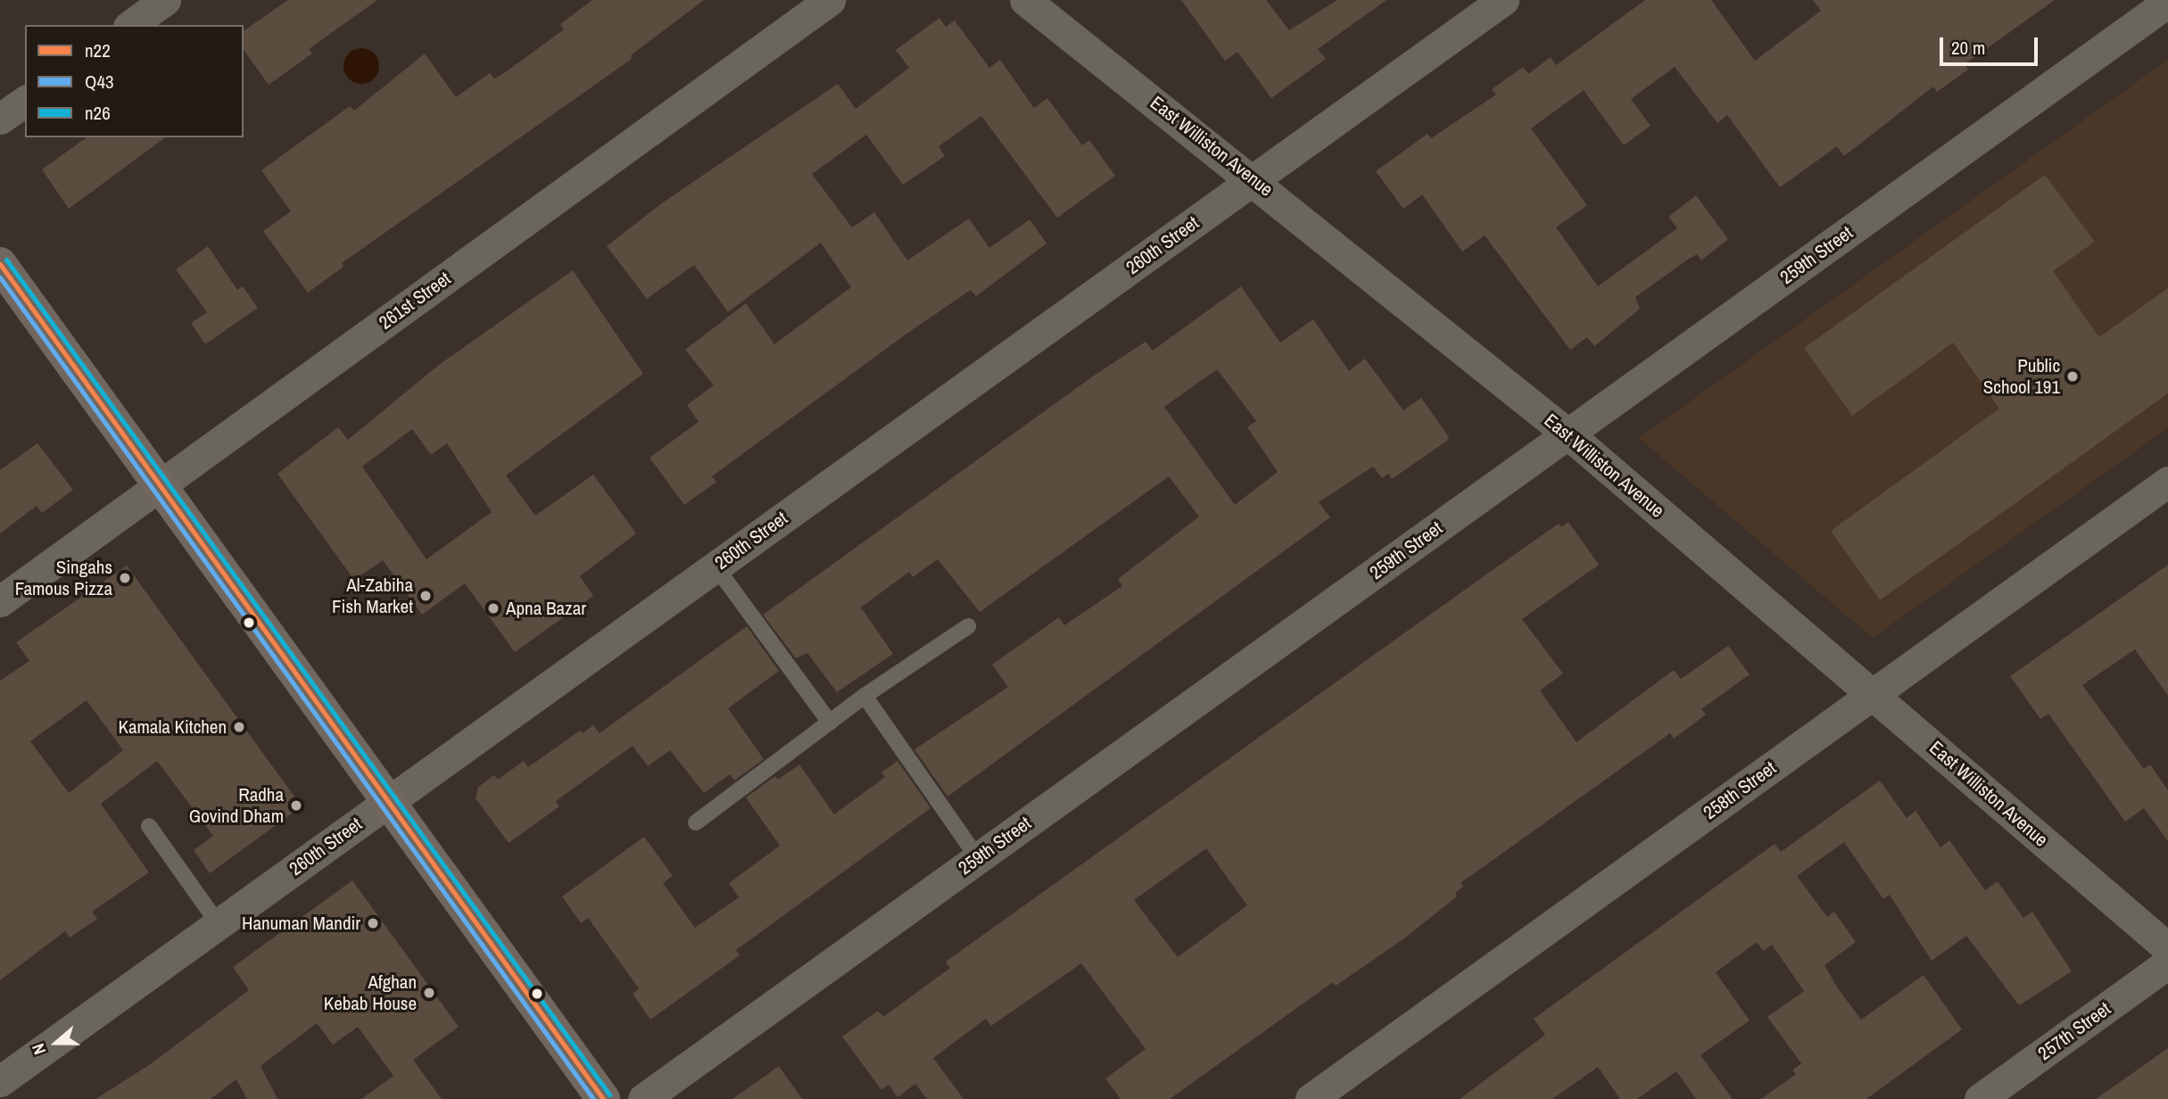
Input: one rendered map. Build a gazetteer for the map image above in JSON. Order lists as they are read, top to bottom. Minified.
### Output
{"streets":{"street":["East Williston Avenue","260th Street","259th Street","261st Street","258th Street","257th Street"]},"crossings":[["East Williston Avenue","260th Street"],["East Williston Avenue","259th Street"],["East Williston Avenue","258th Street"]],"places":["Public School 191","Singahs Famous Pizza","Al-Zabiha Fish Market","Apna Bazar","Kamala Kitchen","Radha Govind Dham","Hanuman Mandir","Afghan Kebab House"],"lines":["transit line n26","transit line n22","transit line Q43"],"legend":["n22","Q43","n26"],"scale_bar":"20 m","north":"left"}
